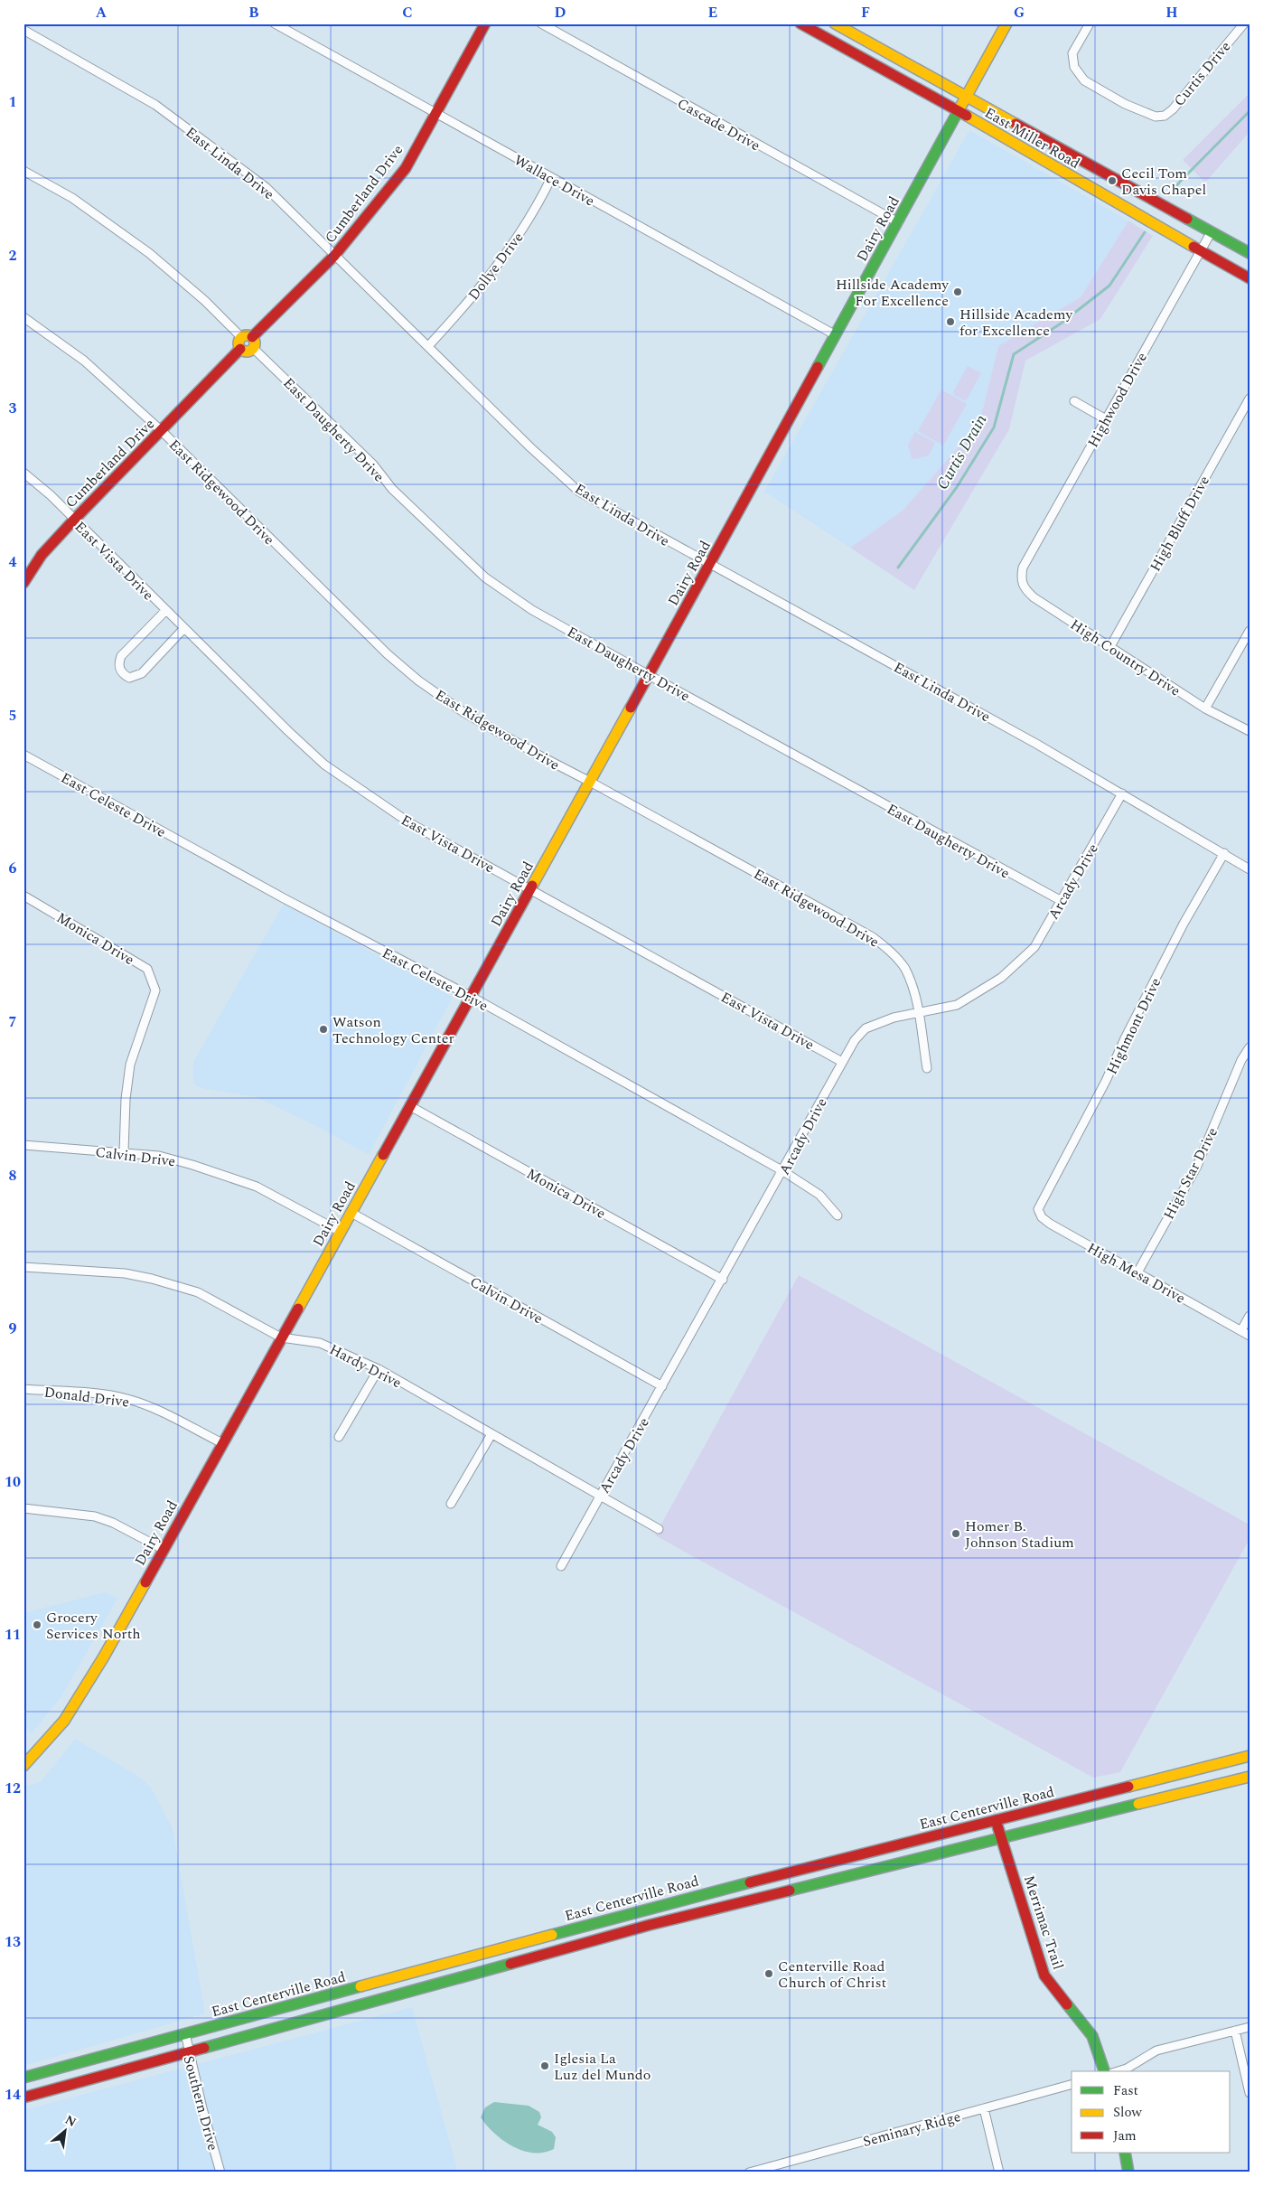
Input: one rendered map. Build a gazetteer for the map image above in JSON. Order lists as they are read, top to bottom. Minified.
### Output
{"streets":{"main road":["East Miller Road","Cumberland Drive","Dairy Road","East Centerville Road","Merrimac Trail"],"street":["Curtis Drive","Cascade Drive","East Linda Drive","Wallace Drive","Dollye Drive","Highwood Drive","East Daugherty Drive","East Ridgewood Drive","High Bluff Drive","East Vista Drive","High Country Drive","East Celeste Drive","Arcady Drive","Monica Drive","Highmont Drive","Calvin Drive","High Star Drive","High Mesa Drive","Hardy Drive","Donald Drive","Southern Drive","Seminary Ridge"]},"crossings":[["Cascade Drive","Dairy Road"],["East Miller Road","Dairy Road"],["East Miller Road","Highwood Drive"],["East Linda Drive","Cumberland Drive"],["East Linda Drive","Dairy Road"],["East Linda Drive","Dollye Drive"],["East Linda Drive","Arcady Drive"],["East Linda Drive","Highmont Drive"],["Wallace Drive","Cumberland Drive"],["Wallace Drive","Dairy Road"],["Wallace Drive","Dollye Drive"],["Cumberland Drive","East Daugherty Drive"],["Cumberland Drive","East Ridgewood Drive"],["Cumberland Drive","East Vista Drive"],["Dairy Road","East Daugherty Drive"],["Dairy Road","East Ridgewood Drive"],["Dairy Road","East Vista Drive"],["Dairy Road","East Celeste Drive"],["Dairy Road","Monica Drive"],["Dairy Road","Calvin Drive"],["Dairy Road","Hardy Drive"],["Dairy Road","Donald Drive"],["Highwood Drive","High Country Drive"],["East Daugherty Drive","Arcady Drive"],["East Ridgewood Drive","Arcady Drive"],["High Bluff Drive","High Country Drive"],["East Vista Drive","Arcady Drive"],["East Celeste Drive","Arcady Drive"],["Arcady Drive","Monica Drive"],["Arcady Drive","Calvin Drive"],["Arcady Drive","Hardy Drive"],["Monica Drive","Calvin Drive"],["Highmont Drive","High Mesa Drive"],["High Star Drive","High Mesa Drive"],["East Centerville Road","Merrimac Trail"],["East Centerville Road","Southern Drive"]],"water":["Curtis Drain"],"places":["Cecil Tom Davis Chapel","Hillside Academy For Excellence","Hillside Academy for Excellence","Watson Technology Center","Homer B. Johnson Stadium","Grocery Services North","Centerville Road Church of Christ","Iglesia La Luz del Mundo"],"legend":["Fast","Slow","Jam"],"north":"top right","grid":{"columns":["A","B","C","D","E","F","G","H"],"rows":["1","2","3","4","5","6","7","8","9","10","11","12","13","14"]}}
